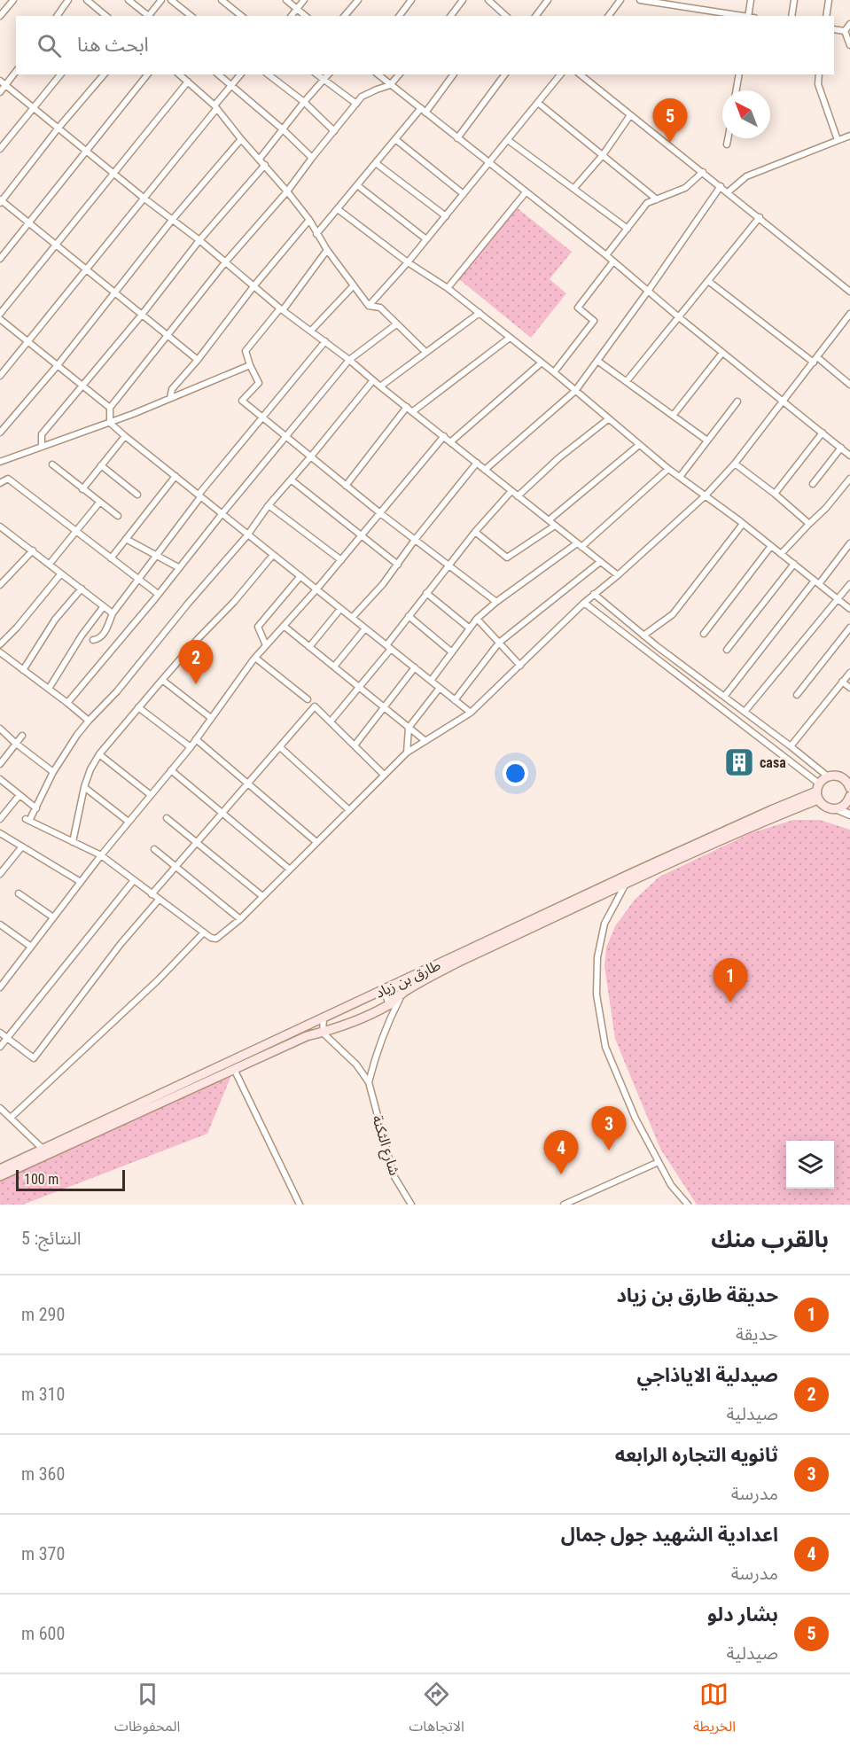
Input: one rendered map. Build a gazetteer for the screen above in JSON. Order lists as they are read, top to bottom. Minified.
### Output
{"streets":{"main road":["طارق بن زياد"],"street":["شارع الثكنة"]},"places":{"building":["casa"]},"scale_bar":"100 m","north":"top left","page":{"search":"ابحث هنا","pins":["5","2","1","3","4"],"scale":"100 m","heading":["بالقرب منك","النتائج: 5"],"list":[{"mark":"1","name":"حديقة طارق بن زياد","note":"حديقة","value":"290 m"},{"mark":"2","name":"صيدلية الاياذاجي","note":"صيدلية","value":"310 m"},{"mark":"3","name":"ثانويه التجاره الرابعه","note":"مدرسة","value":"360 m"},{"mark":"4","name":"اعدادية الشهيد جول جمال","note":"مدرسة","value":"370 m"},{"mark":"5","name":"بشار دلو","note":"صيدلية","value":"600 m"}],"nav":["الخريطة","الاتجاهات","المحفوظات"]}}
